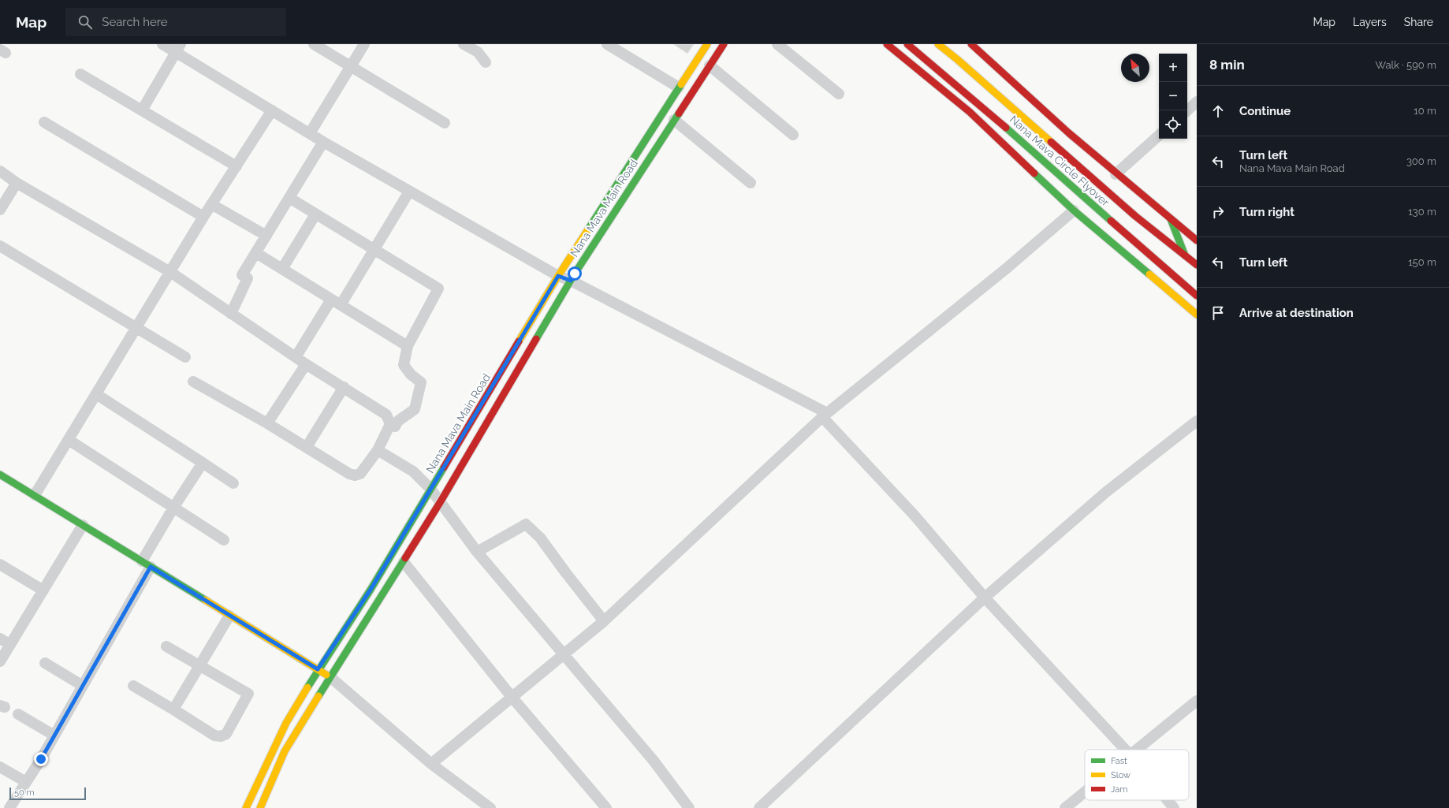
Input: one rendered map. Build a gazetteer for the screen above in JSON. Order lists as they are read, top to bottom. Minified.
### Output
{"streets":{"main road":["Nana Mava Circle Flyover","Nana Mava Main Road"]},"legend":["Fast","Slow","Jam"],"scale_bar":"50 m","north":"top left","page":{"header":"Map","search":"Search here","nav":["Map","Layers","Share"],"heading":["8 min","Walk · 590 m"],"map_buttons":["+","−"],"list":[["Continue","10 m"],["Turn left","Nana Mava Main Road","300 m"],["Turn right","130 m"],["Turn left","150 m"],"Arrive at destination"],"scale":"50 m"}}
